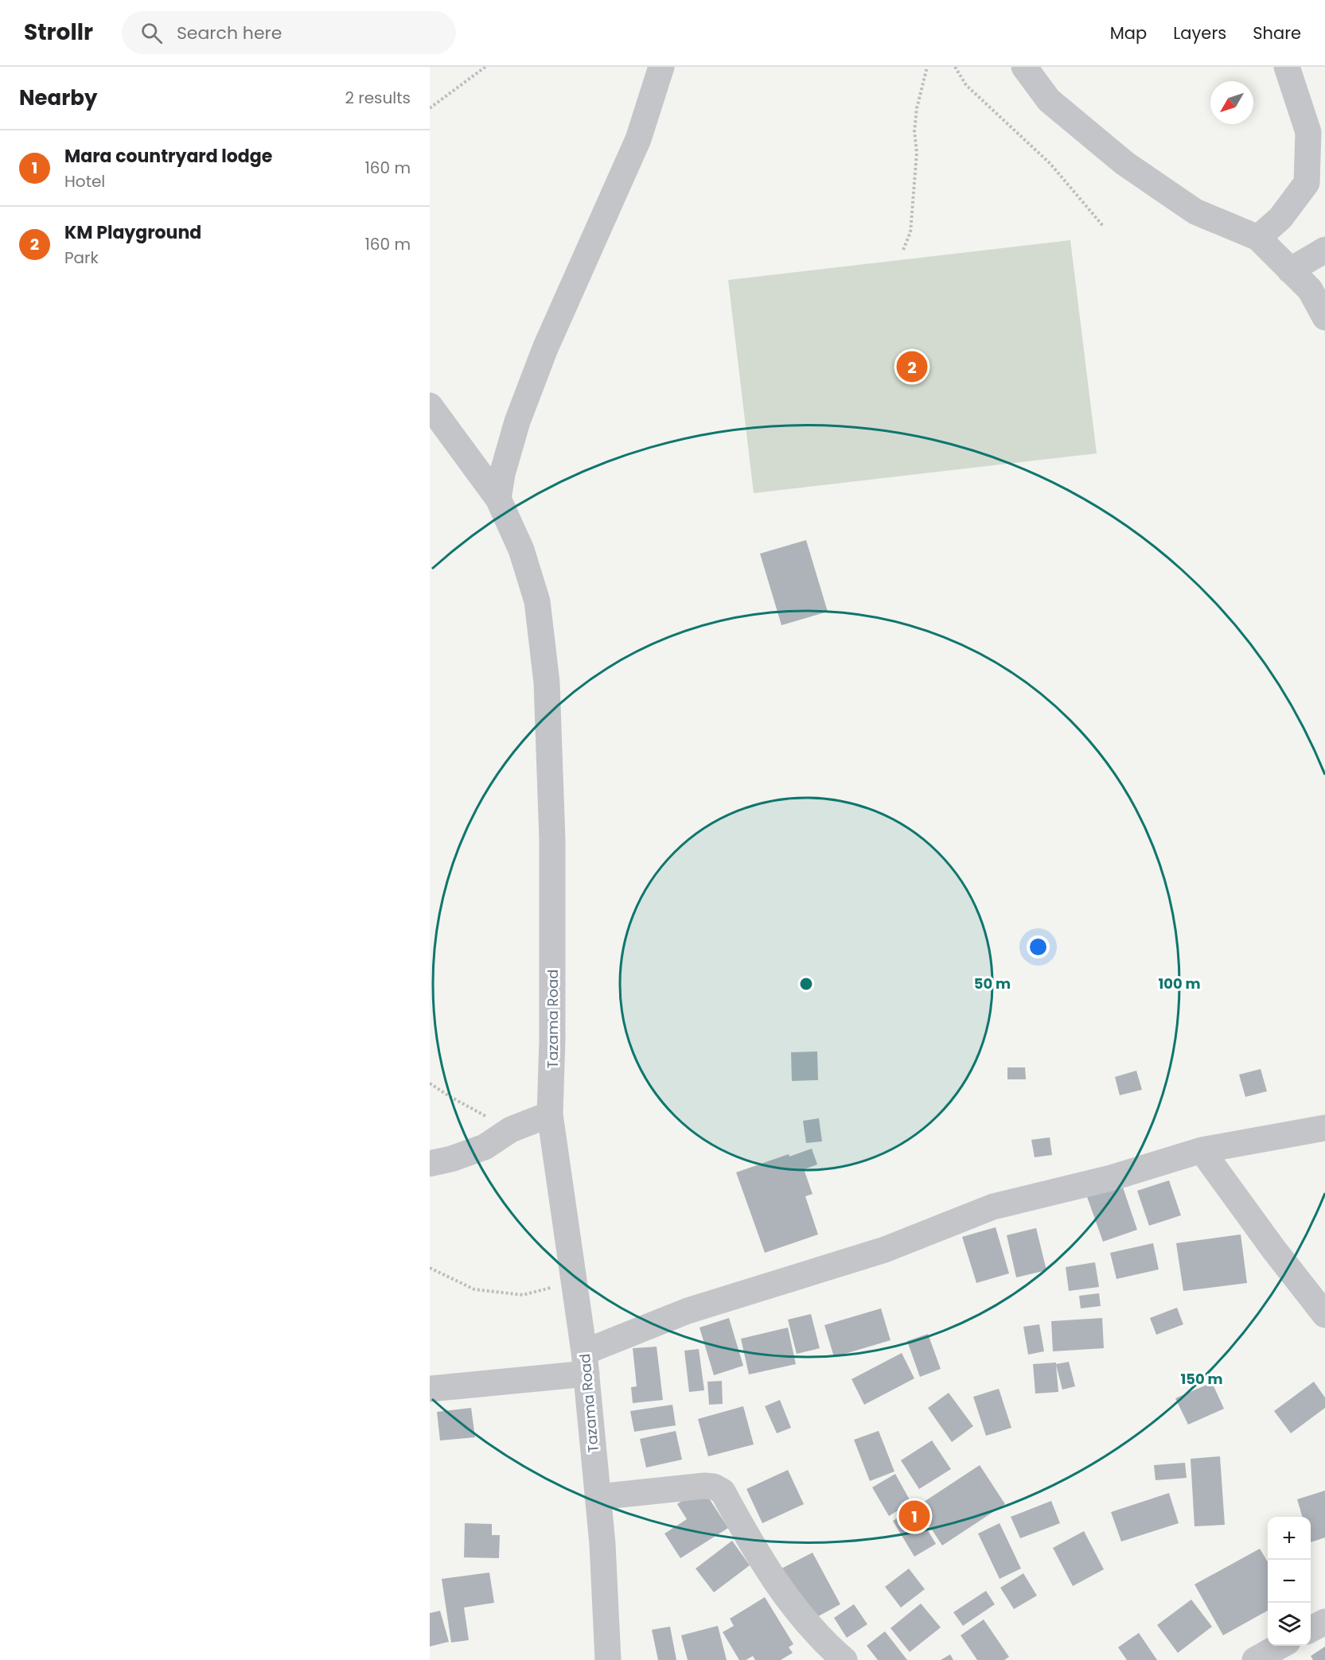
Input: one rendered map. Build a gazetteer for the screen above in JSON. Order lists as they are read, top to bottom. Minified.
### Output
{"streets":{"street":["Tazama Road"]},"north":"bottom left","page":{"header":"Strollr","search":"Search here","nav":["Map","Layers","Share"],"heading":["Nearby","2 results"],"list":[{"mark":"1","name":"Mara countryard lodge","note":"Hotel","value":"160 m"},{"mark":"2","name":"KM Playground","note":"Park","value":"160 m"}],"pins":["2","1"],"map_buttons":["+","−"]},"rings":["50 m","100 m","150 m"]}
